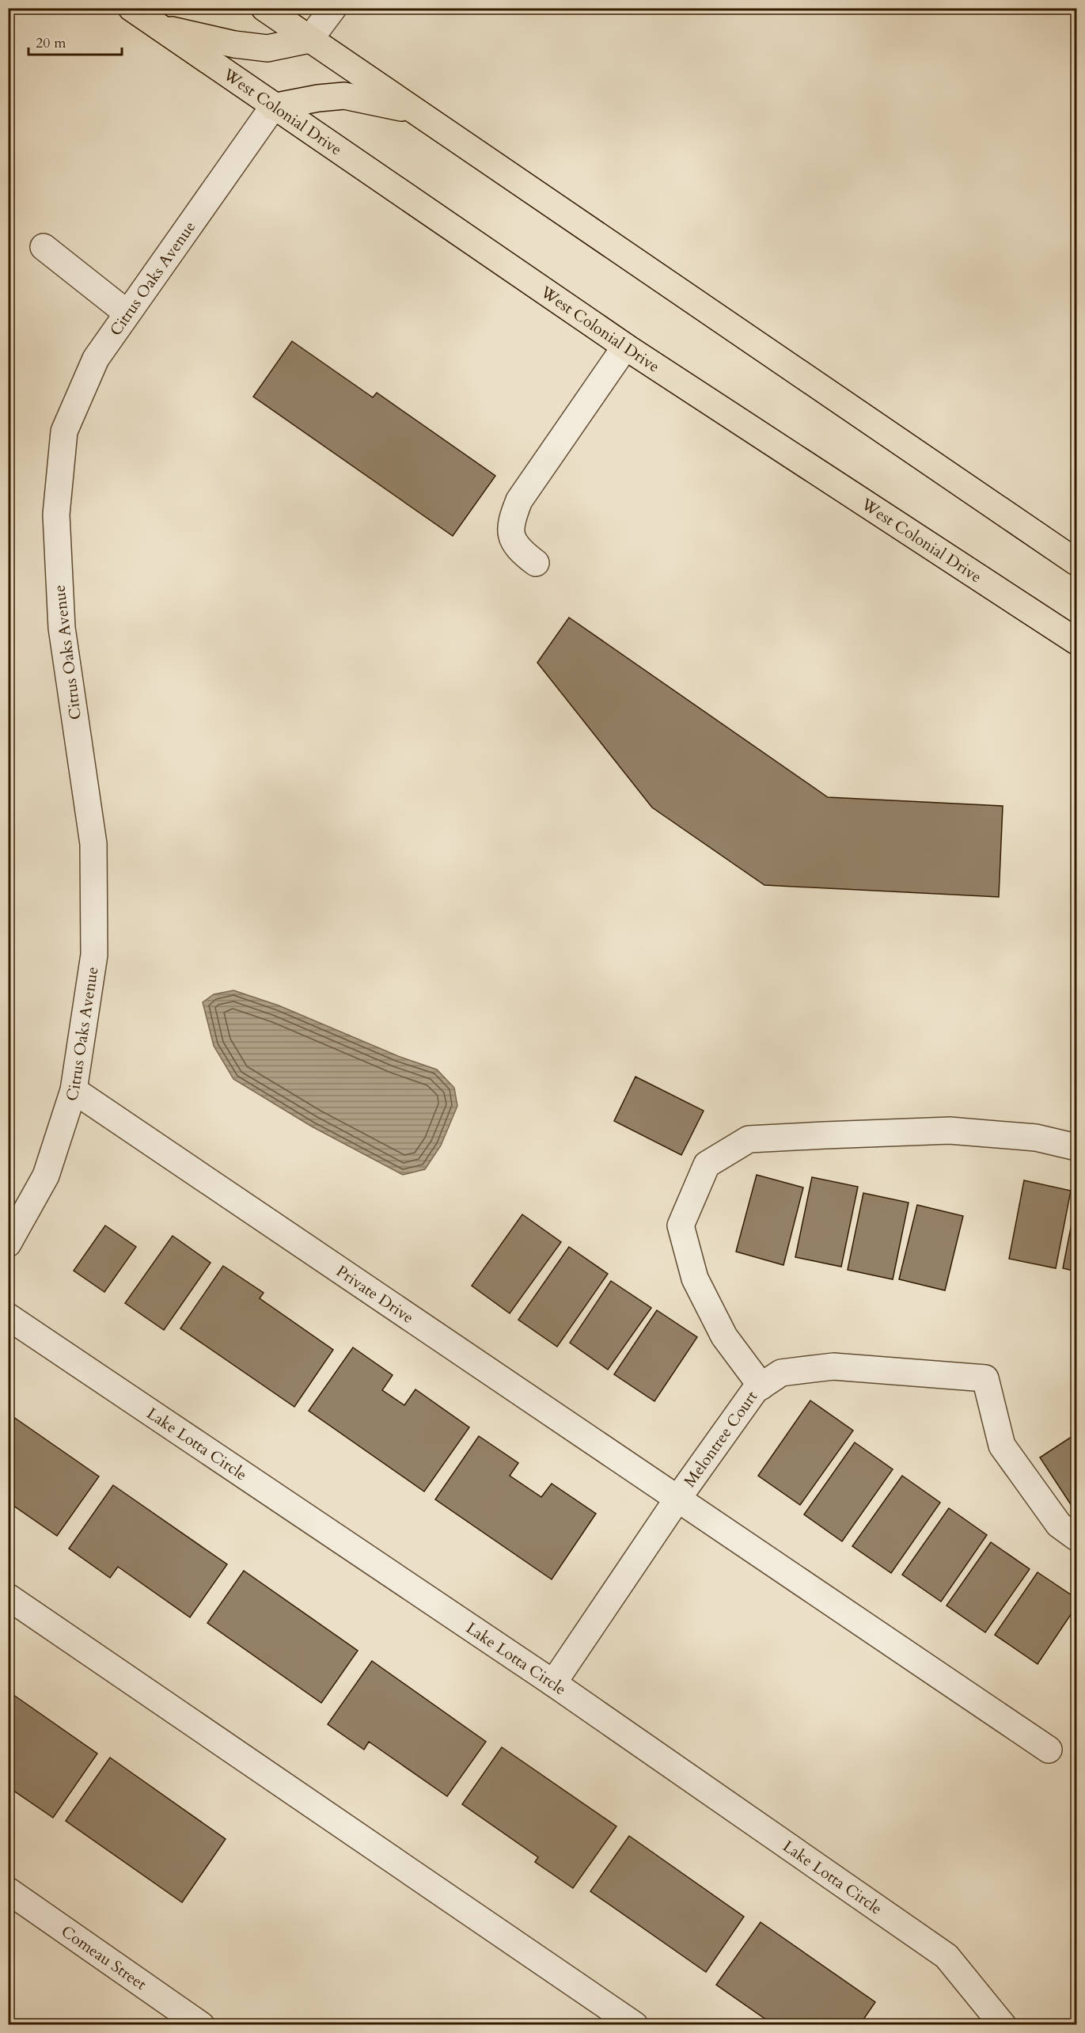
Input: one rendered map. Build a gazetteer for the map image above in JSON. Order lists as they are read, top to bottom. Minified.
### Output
{"streets":{"highway":["West Colonial Drive"],"street":["Citrus Oaks Avenue","Private Drive","Melontree Court","Lake Lotta Circle","Comeau Street"]},"crossings":[["West Colonial Drive","Citrus Oaks Avenue"],["Citrus Oaks Avenue","Private Drive"],["Private Drive","Melontree Court"],["Melontree Court","Lake Lotta Circle"]],"scale_bar":"20 m"}
